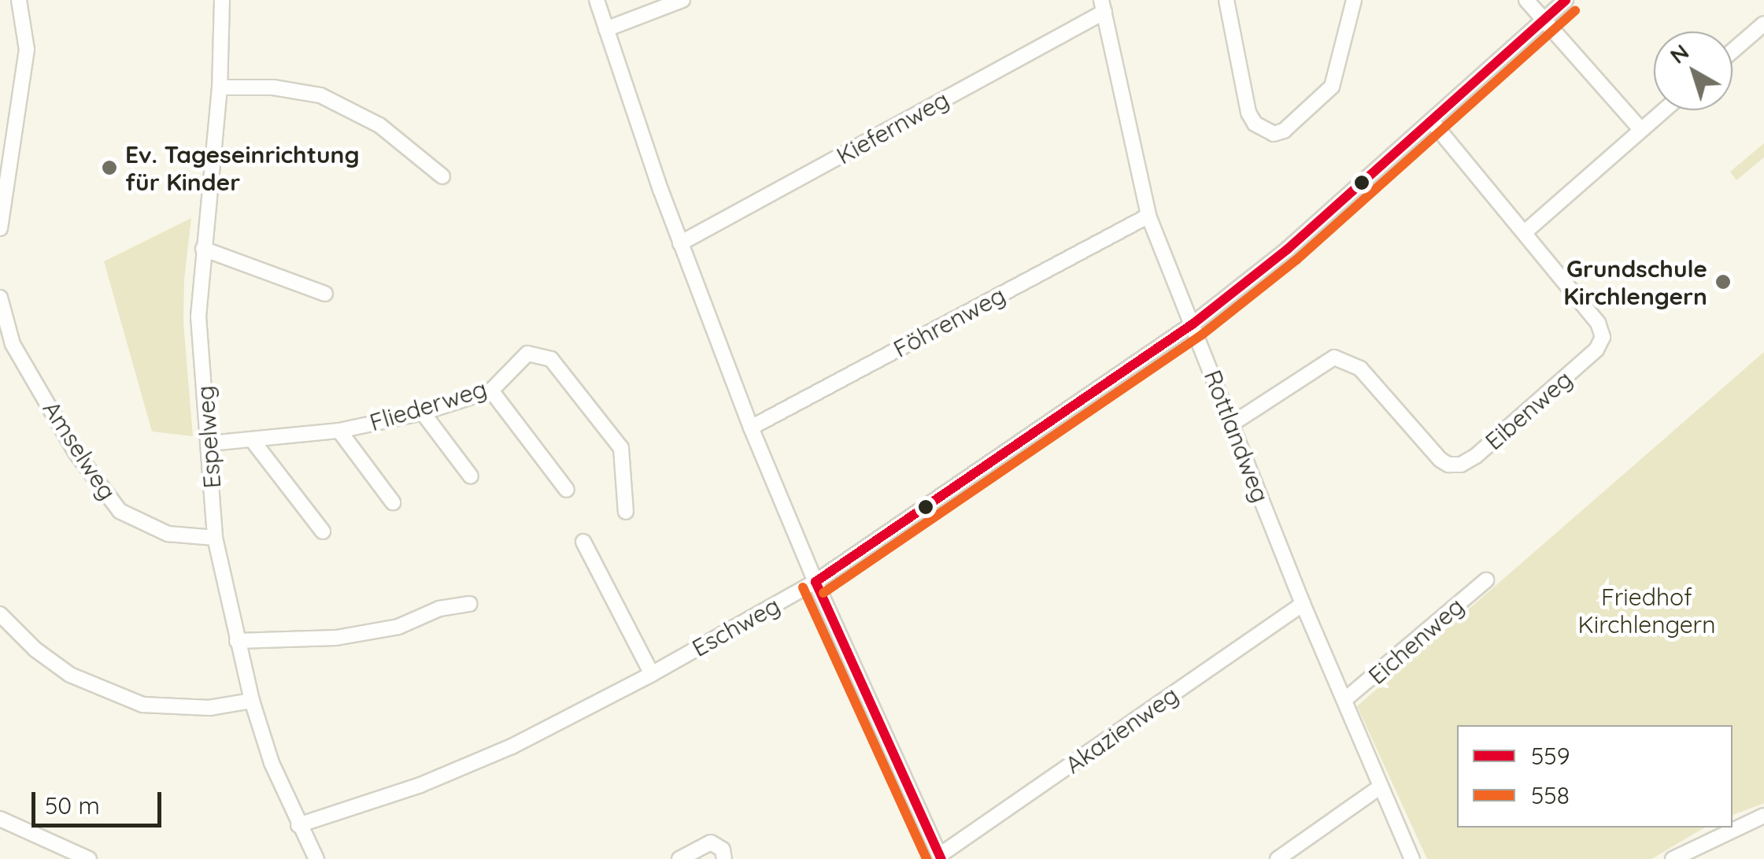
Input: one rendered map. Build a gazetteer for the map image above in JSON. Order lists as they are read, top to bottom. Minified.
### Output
{"streets":{"street":["Kiefernweg","Föhrenweg","Fliederweg","Eibenweg","Rottlandweg","Espelweg","Amselweg","Eschweg","Eichenweg","Akazienweg"]},"crossings":[["Kiefernweg","Rottlandweg"],["Föhrenweg","Rottlandweg"],["Fliederweg","Espelweg"],["Eibenweg","Rottlandweg"],["Eibenweg","Eschweg"],["Rottlandweg","Eschweg"],["Rottlandweg","Eichenweg"],["Rottlandweg","Akazienweg"],["Espelweg","Amselweg"],["Espelweg","Eschweg"]],"parks":["Friedhof Kirchlengern"],"places":["Ev. Tageseinrichtung für Kinder","Grundschule Kirchlengern"],"lines":["transit line 559","transit line 558"],"legend":["559","558"],"scale_bar":"50 m","north":"top left"}
